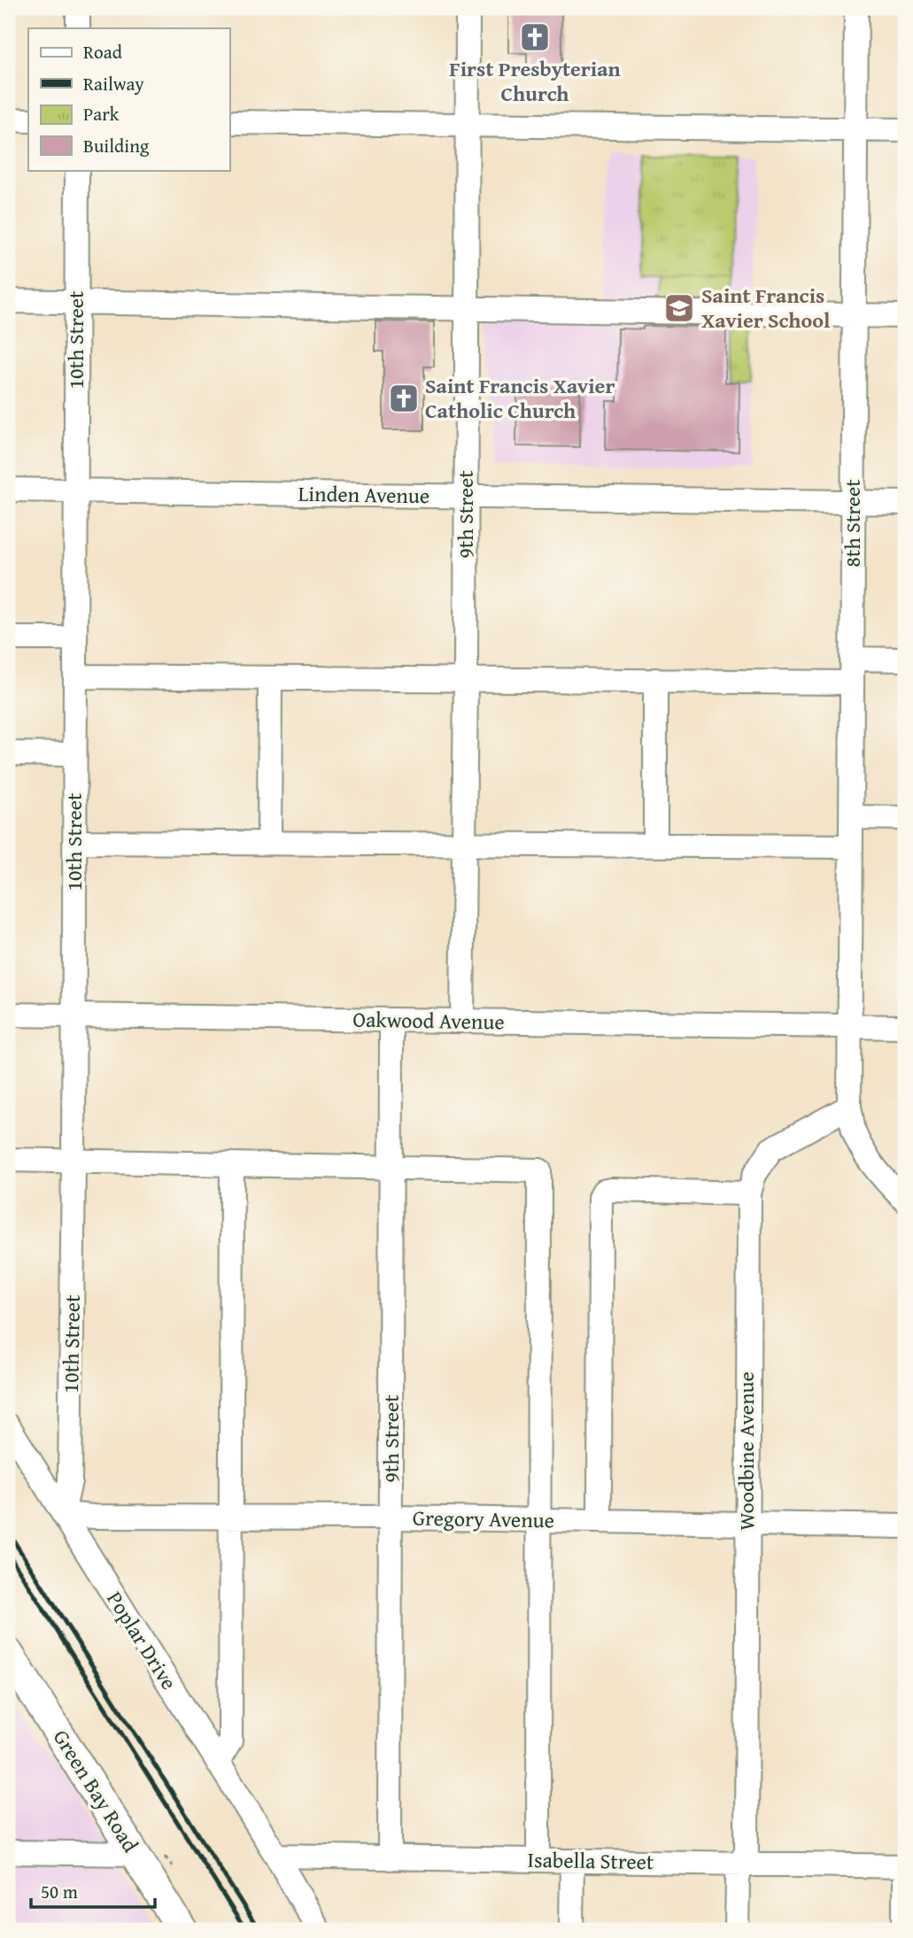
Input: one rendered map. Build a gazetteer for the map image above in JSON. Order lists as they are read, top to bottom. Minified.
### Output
{"streets":{"main road":["Green Bay Road"],"street":["10th Street","Linden Avenue","9th Street","8th Street","Oakwood Avenue","Woodbine Avenue","Gregory Avenue","Poplar Drive","Isabella Street"]},"crossings":[["10th Street","Linden Avenue"],["10th Street","Oakwood Avenue"],["10th Street","Gregory Avenue"],["10th Street","Poplar Drive"],["Linden Avenue","9th Street"],["Linden Avenue","8th Street"],["9th Street","Oakwood Avenue"],["9th Street","Gregory Avenue"],["9th Street","Isabella Street"],["8th Street","Oakwood Avenue"],["8th Street","Woodbine Avenue"],["Woodbine Avenue","Gregory Avenue"],["Woodbine Avenue","Isabella Street"],["Gregory Avenue","Poplar Drive"],["Poplar Drive","Isabella Street"]],"places":{"church":["First Presbyterian Church","Saint Francis Xavier Catholic Church"],"school or university":["Saint Francis Xavier School"]},"legend":["Road","Railway","Park","Building"],"scale_bar":"50 m"}
